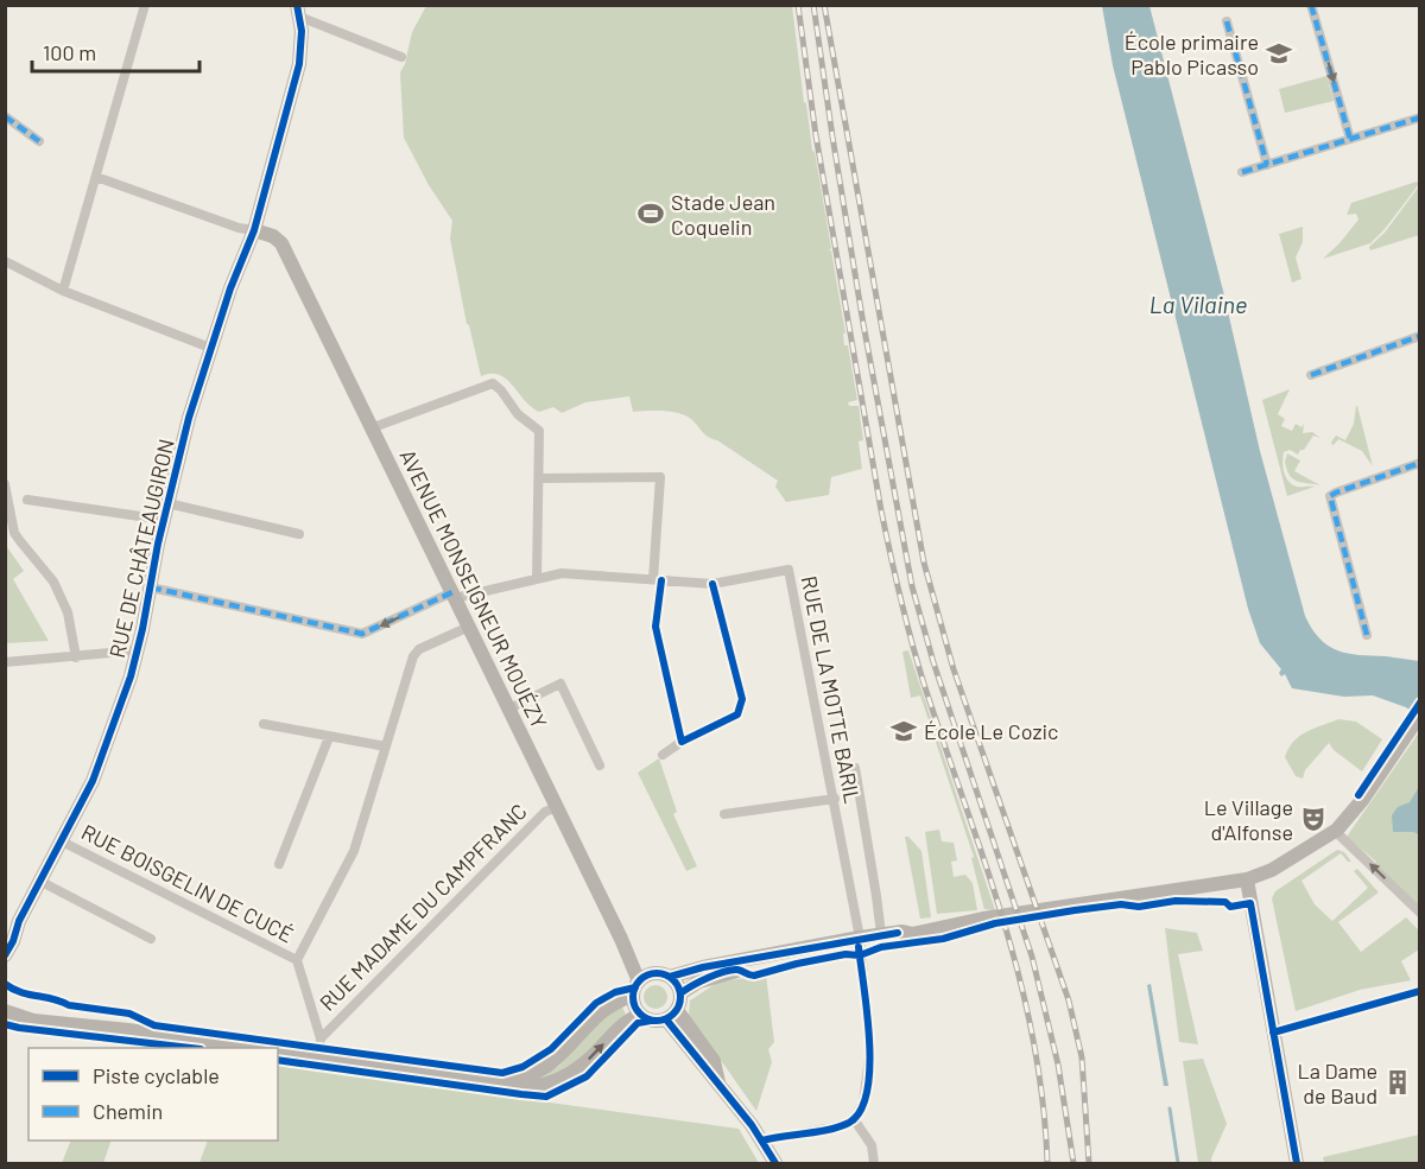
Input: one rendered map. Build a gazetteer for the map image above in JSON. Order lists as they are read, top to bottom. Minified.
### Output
{"streets":{"main road":["RUE DE CHÂTEAUGIRON","AVENUE MONSEIGNEUR MOUÉZY"],"street":["RUE DE LA MOTTE BARIL","RUE BOISGELIN DE CUCÉ","RUE MADAME DU CAMPFRANC"]},"crossings":[["RUE DE CHÂTEAUGIRON","AVENUE MONSEIGNEUR MOUÉZY"],["RUE DE CHÂTEAUGIRON","RUE DE LA MOTTE BARIL"],["RUE DE CHÂTEAUGIRON","RUE BOISGELIN DE CUCÉ"],["AVENUE MONSEIGNEUR MOUÉZY","RUE DE LA MOTTE BARIL"],["AVENUE MONSEIGNEUR MOUÉZY","RUE MADAME DU CAMPFRANC"]],"water":["La Vilaine"],"places":{"school or university":["École primaire Pablo Picasso","École Le Cozic"],"sports":["Stade Jean Coquelin"],"theatre":["Le Village d'Alfonse"],"building":["La Dame de Baud"]},"legend":["Piste cyclable","Chemin"],"scale_bar":"100 m"}
